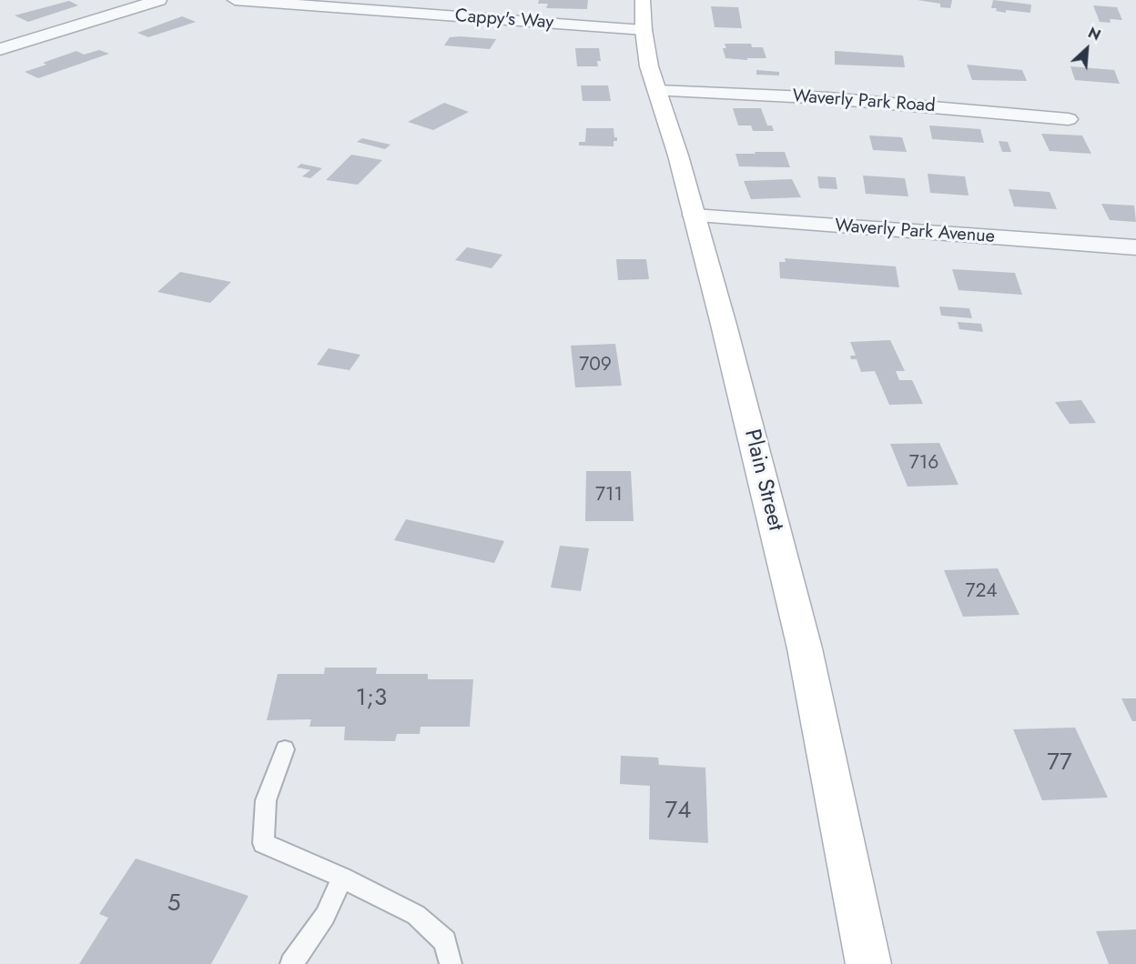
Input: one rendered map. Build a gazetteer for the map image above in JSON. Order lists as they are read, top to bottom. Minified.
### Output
{"streets":{"main road":["Plain Street"],"street":["Cappy's Way","Waverly Park Road","Waverly Park Avenue"]},"crossings":[["Cappy's Way","Plain Street"],["Waverly Park Road","Plain Street"],["Waverly Park Avenue","Plain Street"]],"house_numbers":["709","716","711","724","1;3","77","74","5"],"north":"top right"}
